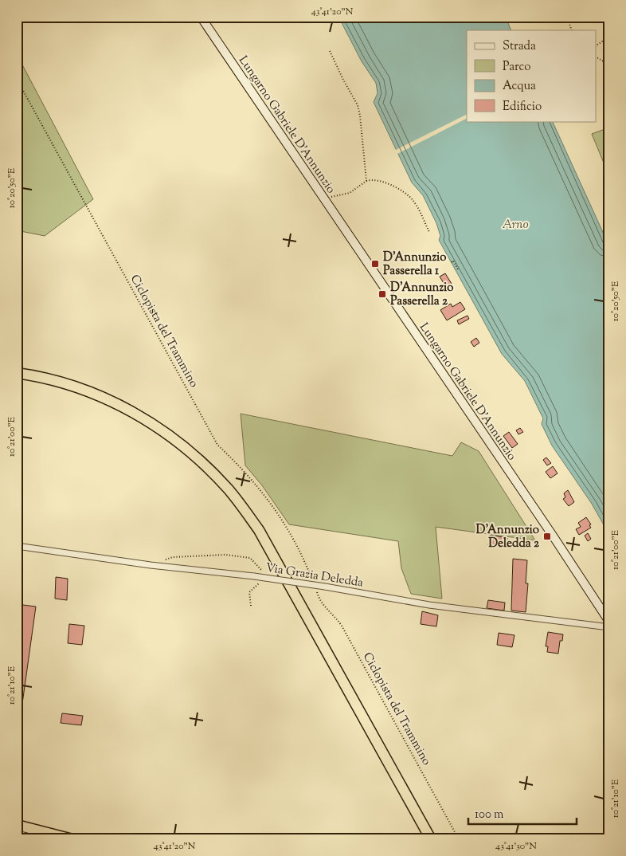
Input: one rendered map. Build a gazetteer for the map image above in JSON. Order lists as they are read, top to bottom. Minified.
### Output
{"streets":{"main road":["Lungarno Gabriele D'Annunzio"],"street":["Via Grazia Deledda"],"path":["Ciclopista del Trammino"]},"water":["Arno"],"places":{"transit":["D'Annunzio Passerella 1","D'Annunzio Passerella 2","D'Annunzio Deledda 2"]},"legend":["Strada","Parco","Acqua","Edificio"],"scale_bar":"100 m","coordinates":["43°41'20\"N","10°20'50\"E","10°21'00\"E","10°21'10\"E","43°41'30\"N"]}
